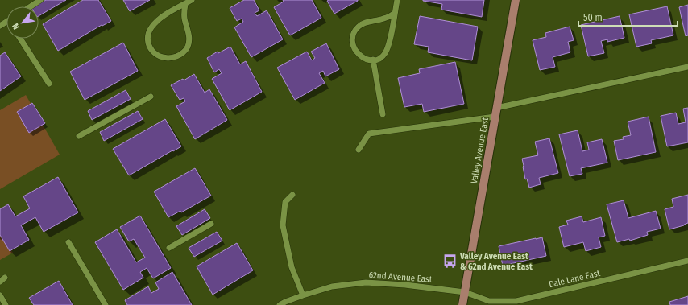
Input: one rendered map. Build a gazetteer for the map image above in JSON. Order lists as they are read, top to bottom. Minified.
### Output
{"streets":{"main road":["Valley Avenue East"],"street":["62nd Avenue East","Dale Lane East"]},"crossings":[["Valley Avenue East","62nd Avenue East"],["Valley Avenue East","Dale Lane East"],["62nd Avenue East","Dale Lane East"]],"places":{"bus stop":["Valley Avenue East & 62nd Avenue East"]},"scale_bar":"50 m","north":"bottom left"}
